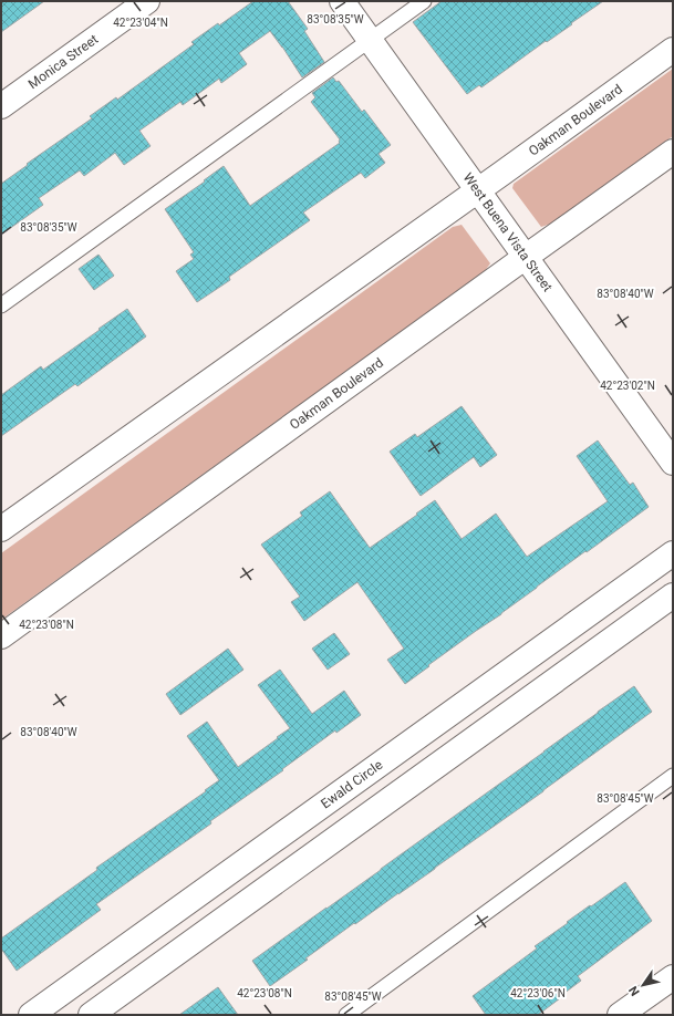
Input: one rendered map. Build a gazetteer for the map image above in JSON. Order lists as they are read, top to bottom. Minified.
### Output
{"streets":{"street":["Monica Street","Oakman Boulevard","West Buena Vista Street","Ewald Circle"]},"crossings":[["Oakman Boulevard","West Buena Vista Street"]],"north":"bottom left","coordinates":["83°08'35\"W","42°23'04\"N","83°08'40\"W","42°23'02\"N","42°23'08\"N","83°08'45\"W","42°23'06\"N"]}
